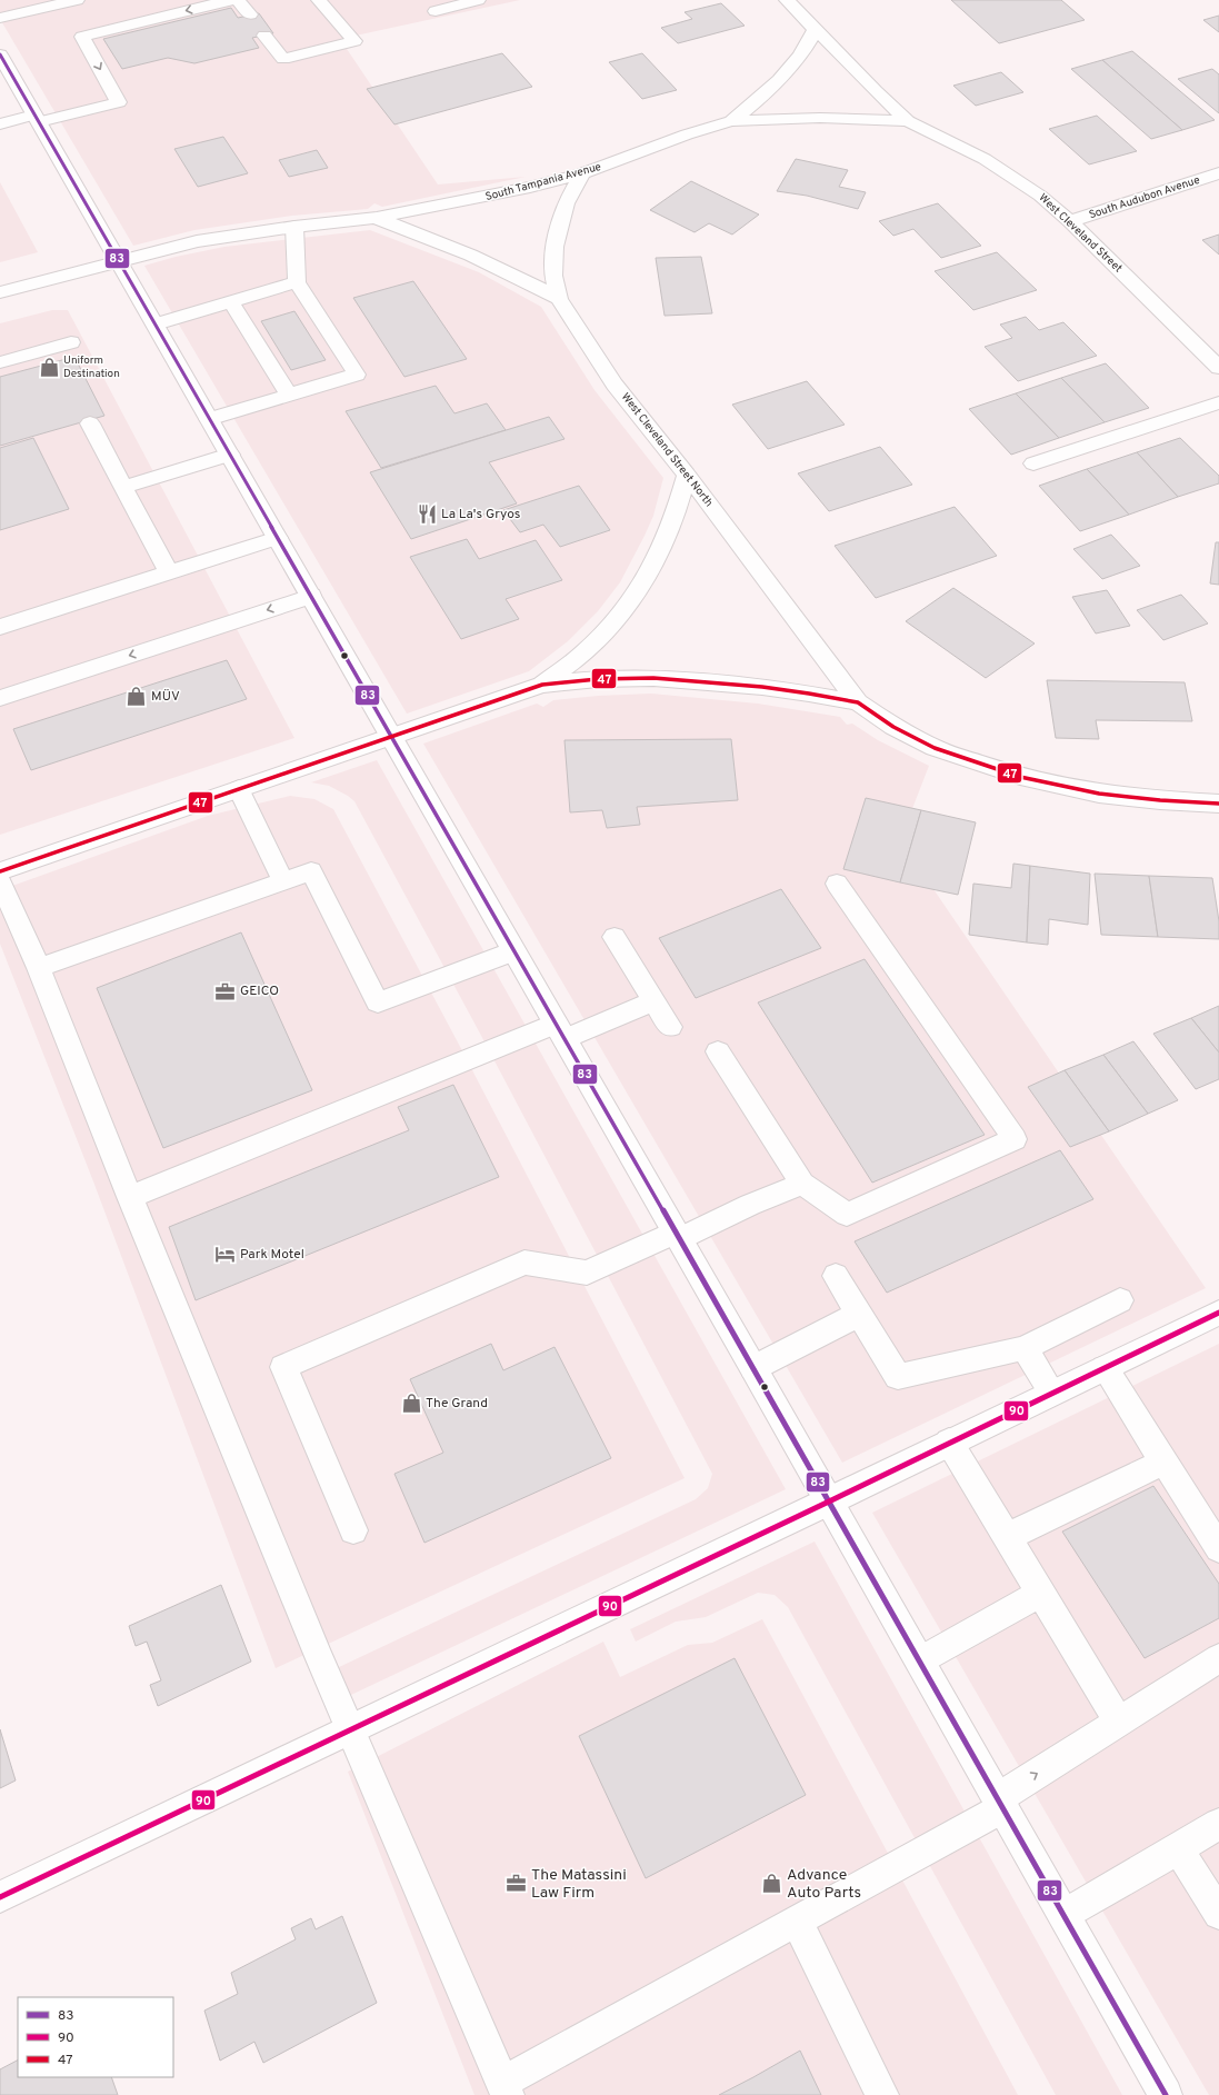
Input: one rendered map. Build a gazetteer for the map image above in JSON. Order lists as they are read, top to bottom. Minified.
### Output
{"streets":{"street":["South Tampania Avenue","South Audubon Avenue","West Cleveland Street","West Cleveland Street North"]},"crossings":[["South Tampania Avenue","West Cleveland Street"],["South Tampania Avenue","West Cleveland Street North"],["South Audubon Avenue","West Cleveland Street"]],"places":{"shop":["Uniform Destination","MÜV","The Grand","Advance Auto Parts"],"restaurant":["La La's Gryos"],"office":["GEICO","The Matassini Law Firm"],"hotel":["Park Motel"]},"lines":["transit line 83","transit line 47","transit line 90"],"legend":["83","90","47"]}
